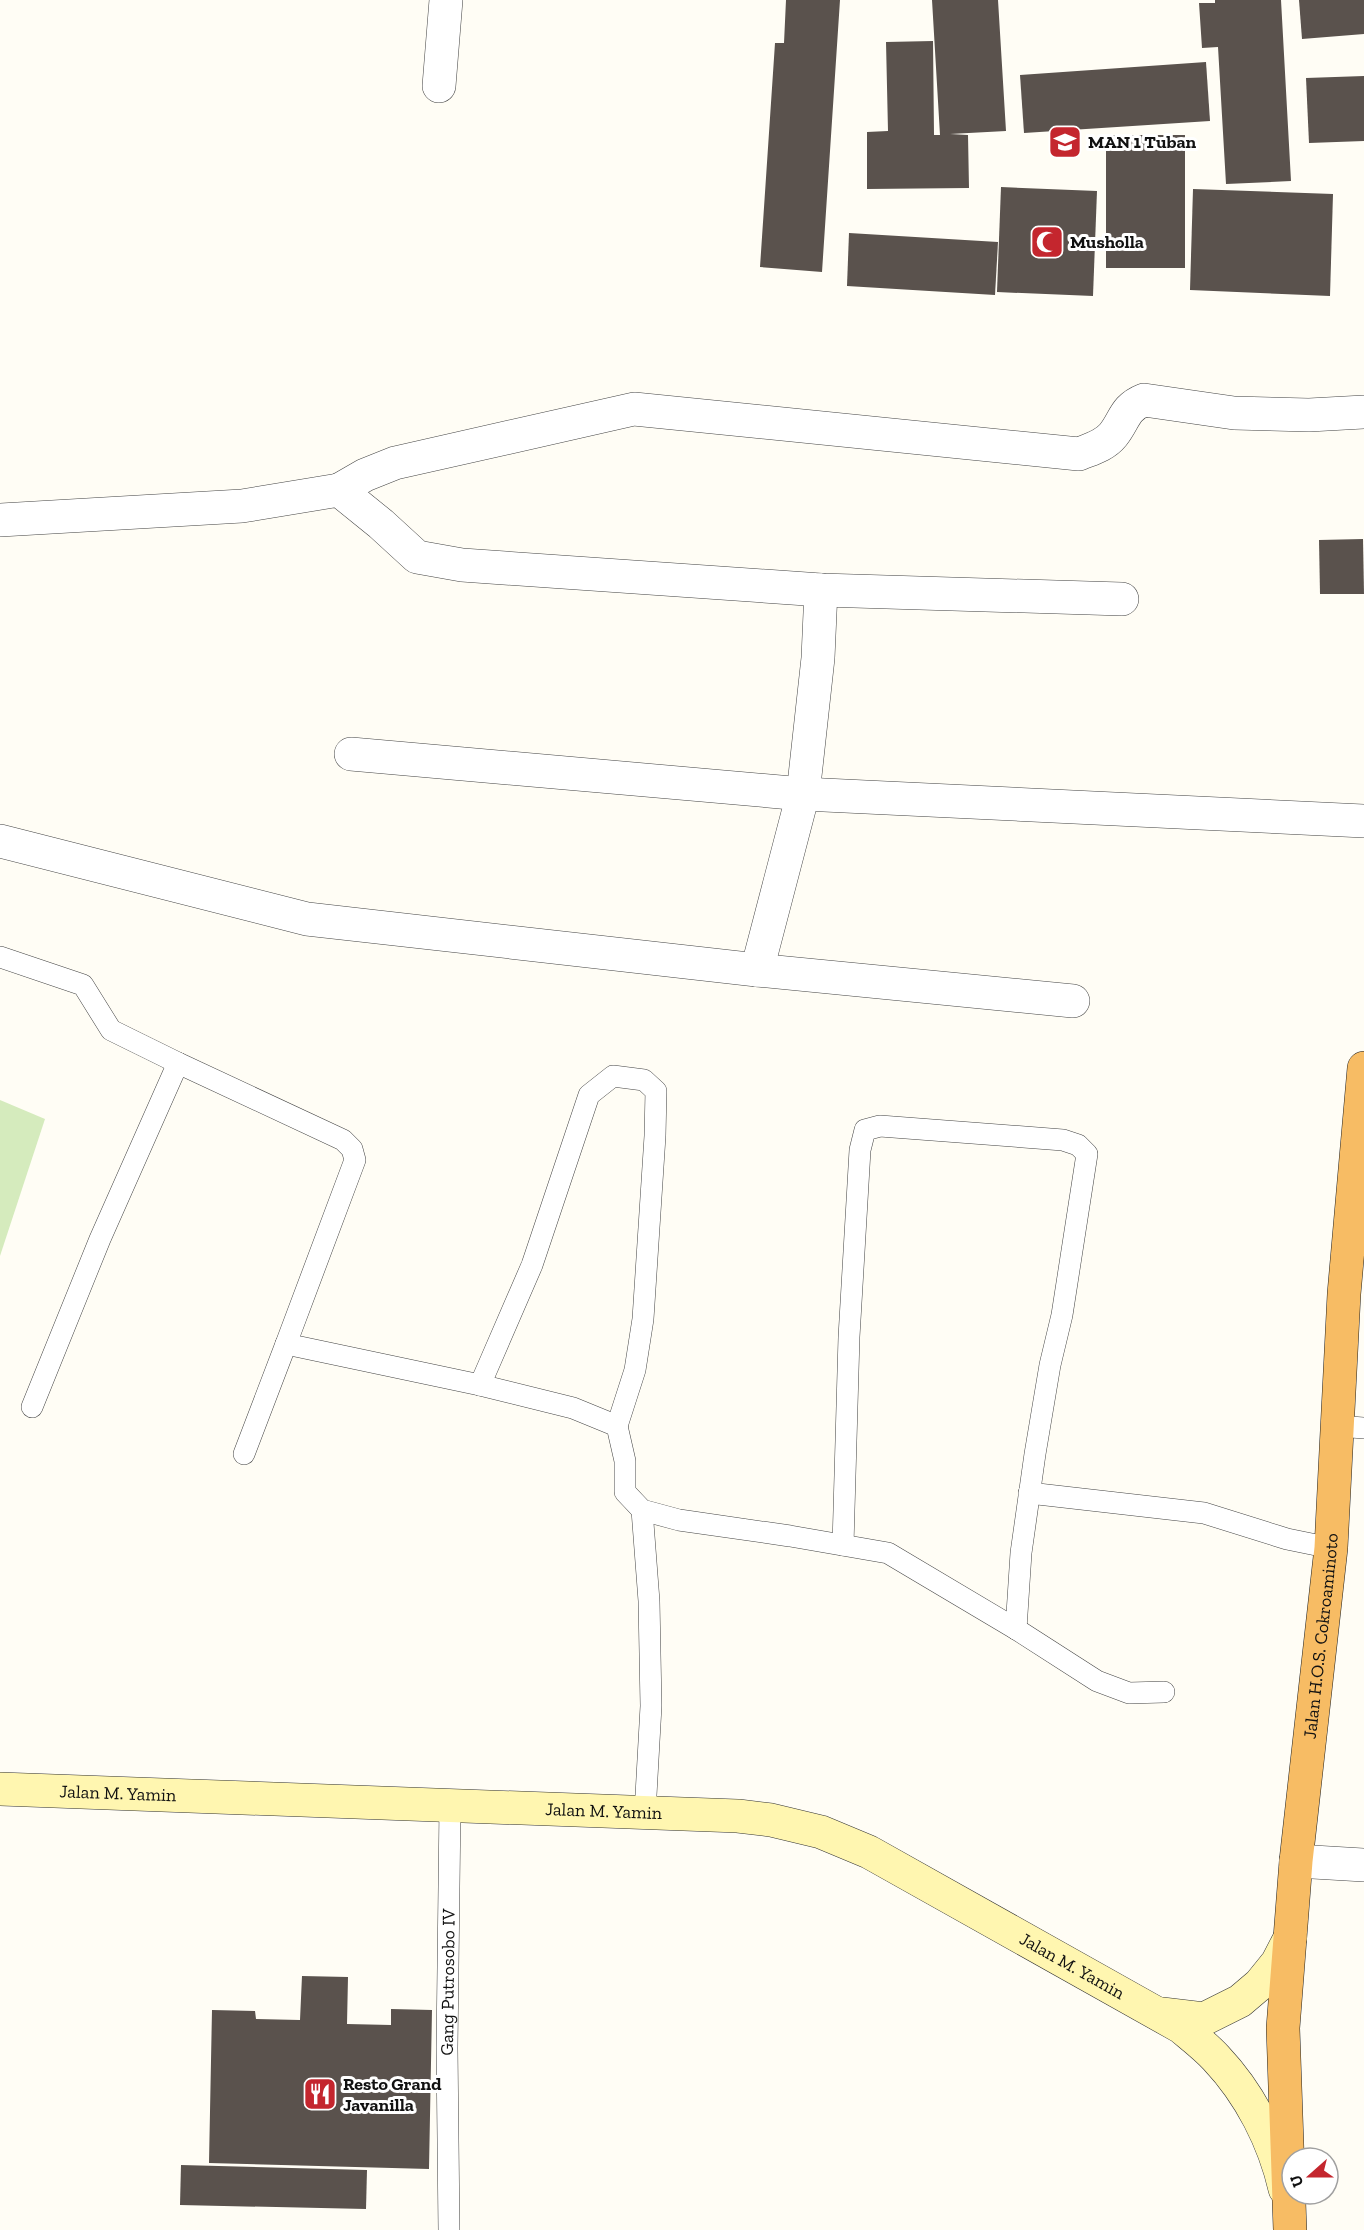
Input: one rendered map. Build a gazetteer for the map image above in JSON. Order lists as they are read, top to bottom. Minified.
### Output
{"streets":{"highway":["Jalan H.O.S. Cokroaminoto"],"main road":["Jalan M. Yamin"],"lane":["Gang Putrosobo IV"]},"crossings":[["Jalan H.O.S. Cokroaminoto","Jalan M. Yamin"],["Jalan M. Yamin","Gang Putrosobo IV"]],"places":{"school or university":["MAN 1 Tuban"],"mosque":["Musholla"],"restaurant":["Resto Grand Javanilla"]},"north":"left"}
